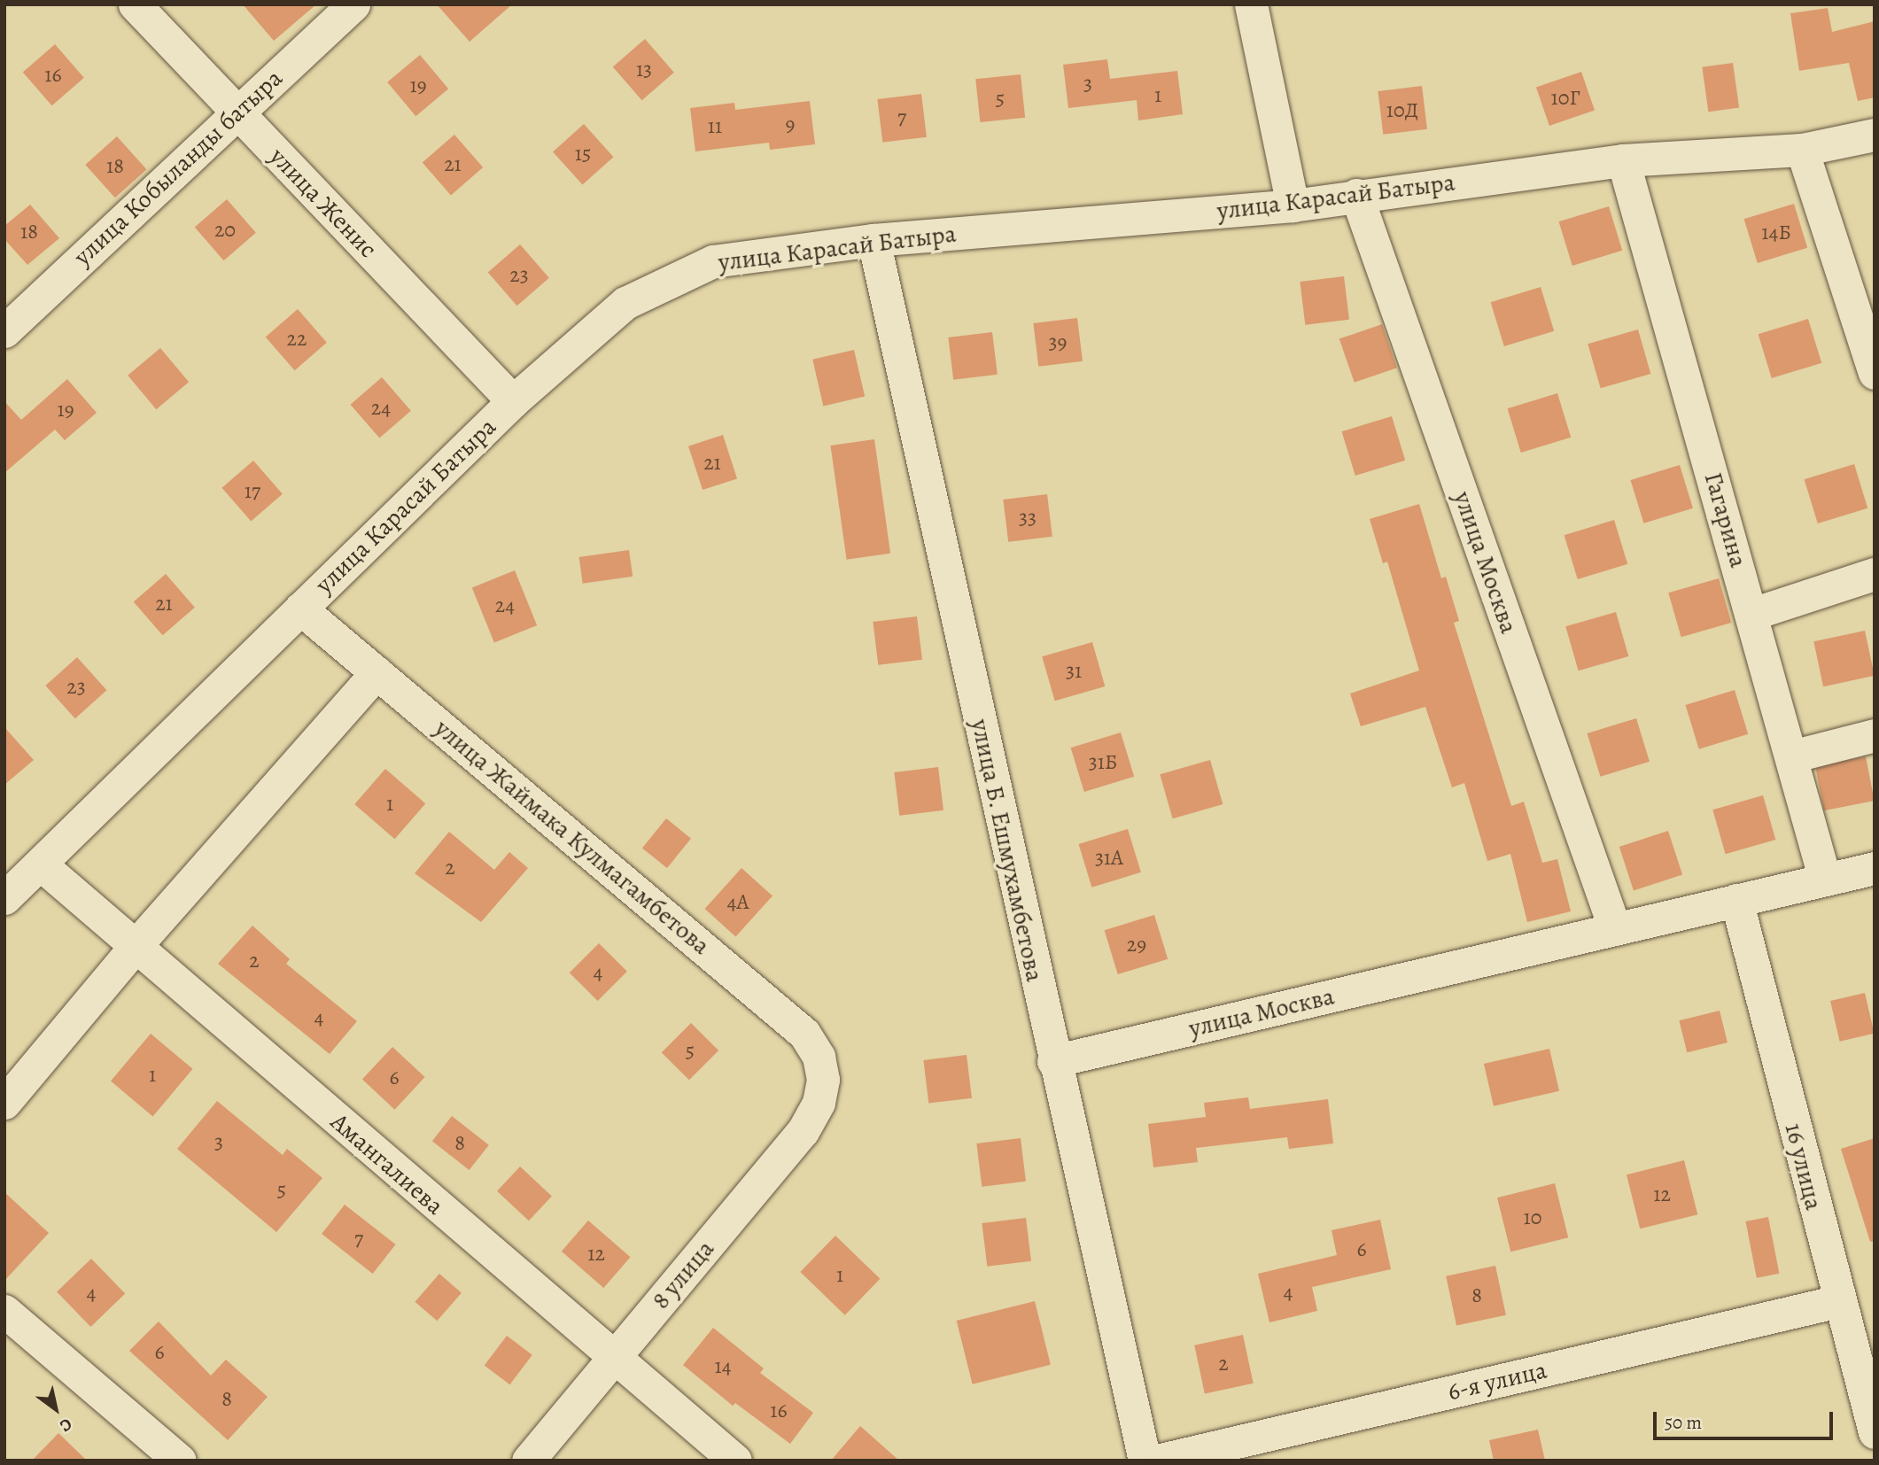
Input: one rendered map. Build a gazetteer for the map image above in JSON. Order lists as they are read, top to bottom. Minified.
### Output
{"streets":{"street":["улица Кобыланды батыра","улица Карасай Батыра","улица Женис","Гагарина","улица Москва","улица Жаймака Кулмагамбетова","улица Б. Ешмухамбетова","Амангалиева","16 улица","8 улица","6-я улица"]},"crossings":[["улица Кобыланды батыра","улица Женис"],["улица Карасай Батыра","улица Женис"],["улица Карасай Батыра","Гагарина"],["улица Карасай Батыра","улица Москва"],["улица Карасай Батыра","улица Жаймака Кулмагамбетова"],["улица Карасай Батыра","улица Б. Ешмухамбетова"],["улица Карасай Батыра","Амангалиева"],["Гагарина","улица Москва"],["улица Москва","улица Б. Ешмухамбетова"],["улица Москва","16 улица"],["улица Жаймака Кулмагамбетова","8 улица"],["Амангалиева","8 улица"],["16 улица","6-я улица"]],"house_numbers":["13","16","3","19","1","10Г","5","10Д","7","9","11","15","21","18","20","18","14Б","23","22","39","24","19","21","17","33","21","24","31","23","31Б","1","31А","2","4А","29","2","4","4","5","1","6","3","8","5","12","10","7","6","12","1","4","4","8","6","2","14","8","16"],"scale_bar":"50 m","north":"bottom right"}
